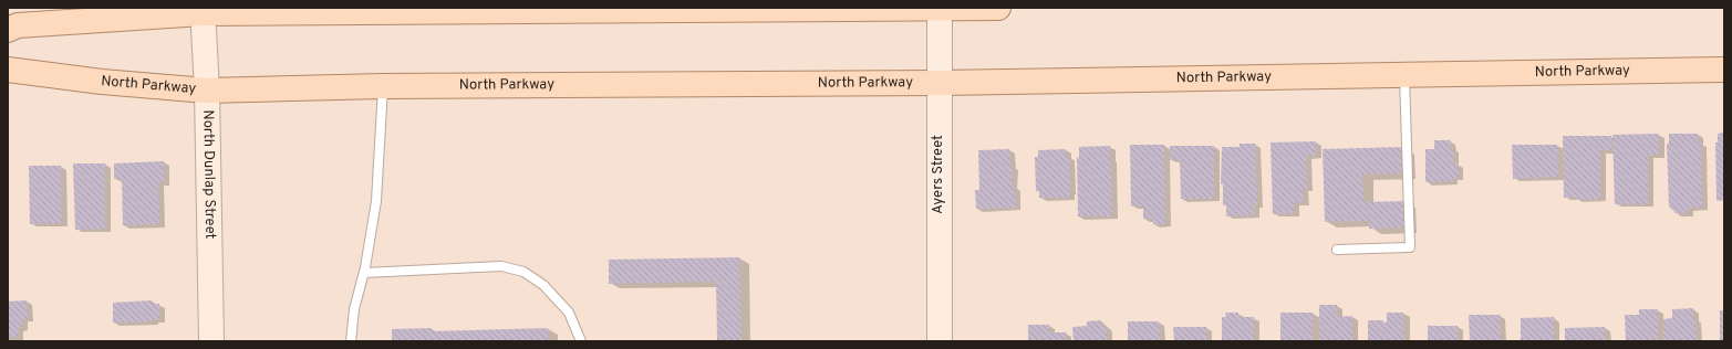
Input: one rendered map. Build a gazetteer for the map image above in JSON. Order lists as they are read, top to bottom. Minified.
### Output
{"streets":{"main road":["North Parkway"],"street":["North Dunlap Street","Ayers Street"]},"crossings":[["North Parkway","North Dunlap Street"],["North Parkway","Ayers Street"]]}
